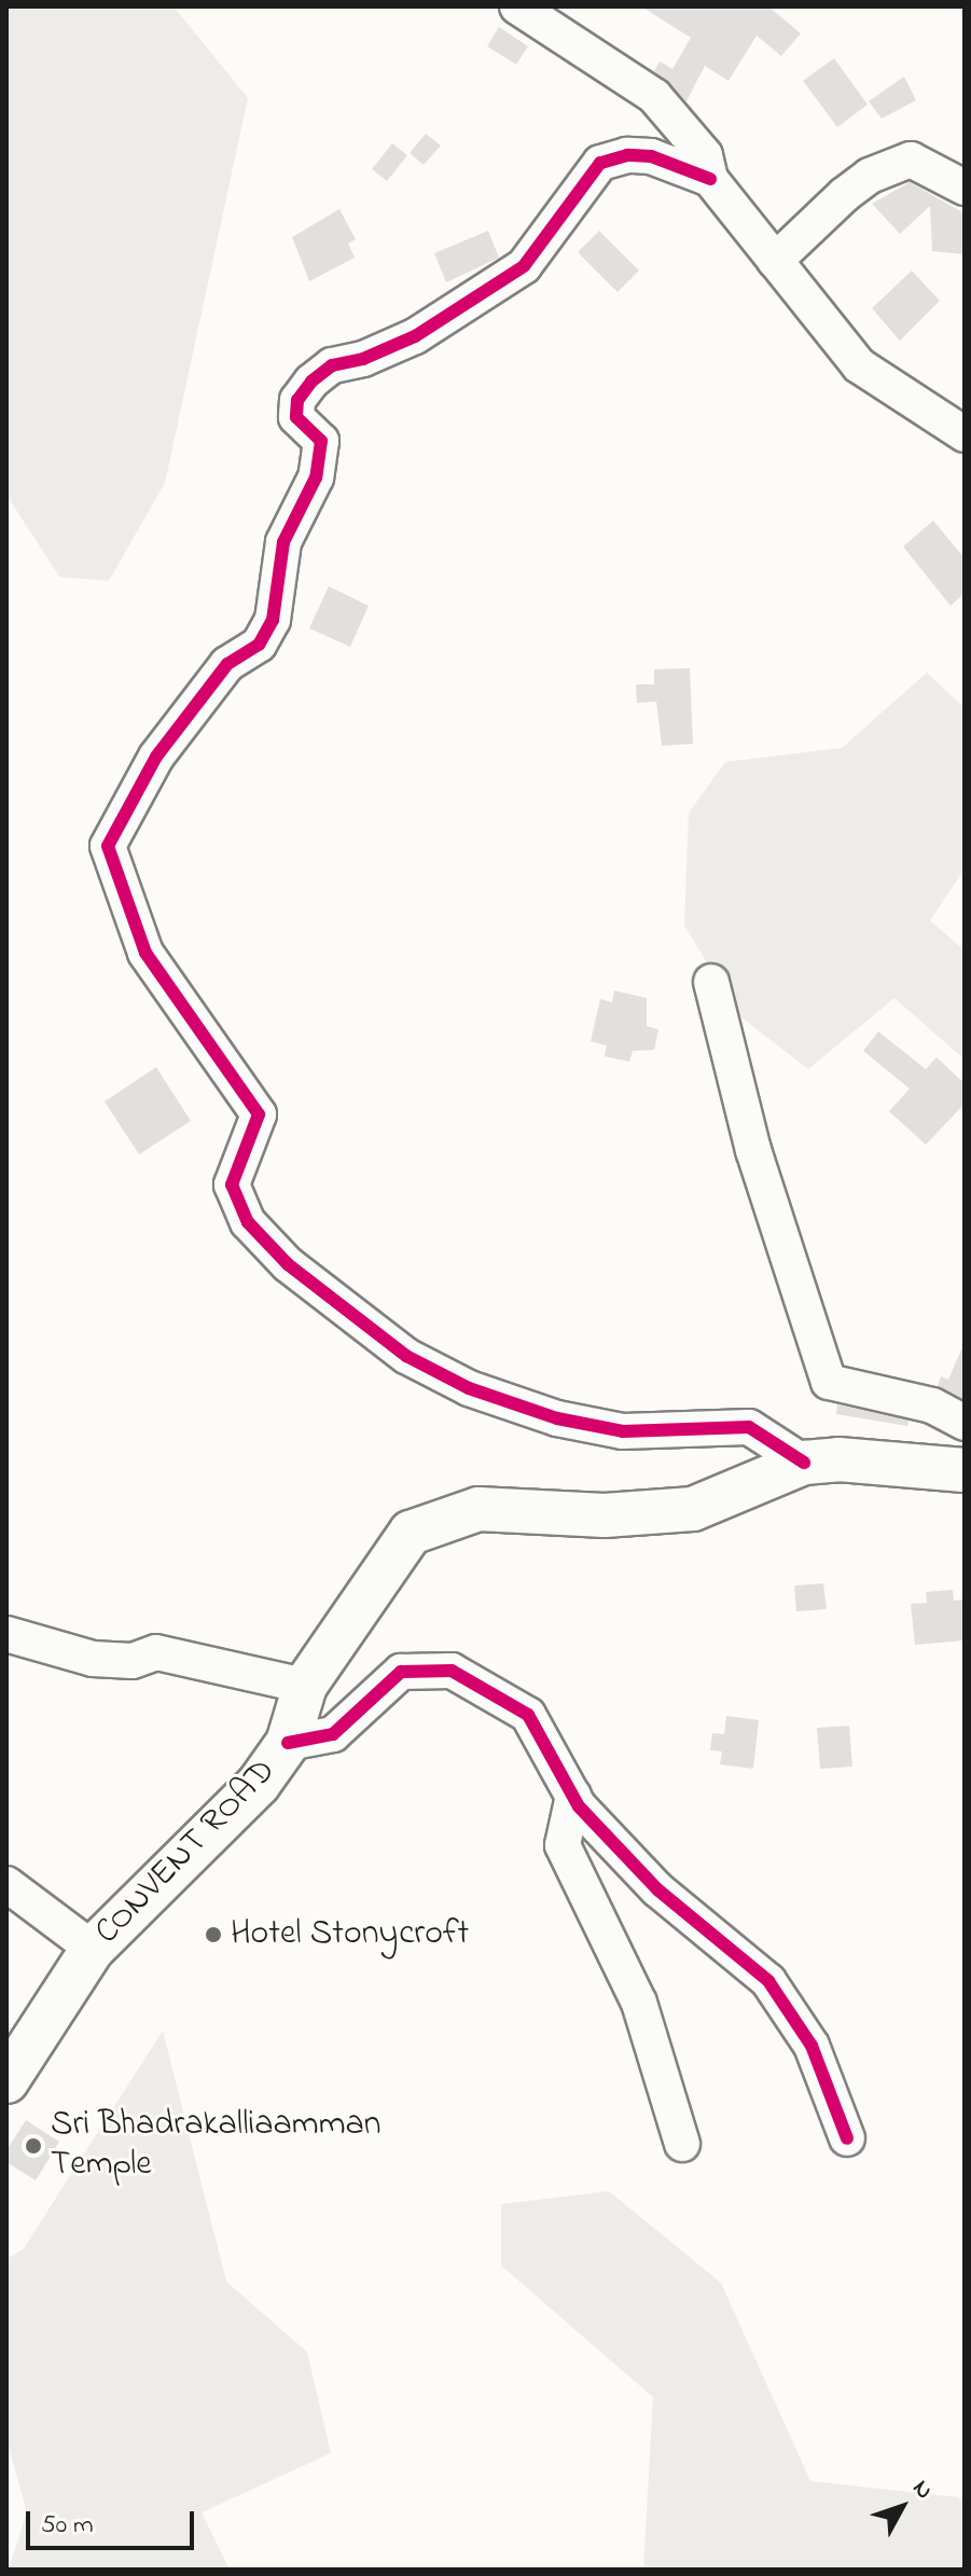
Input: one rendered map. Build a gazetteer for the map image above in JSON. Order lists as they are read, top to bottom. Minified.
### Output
{"streets":{"main road":["CONVENT ROAD"]},"places":["Hotel Stonycroft","Sri Bhadrakalliaamman Temple"],"scale_bar":"50 m","north":"top right"}
